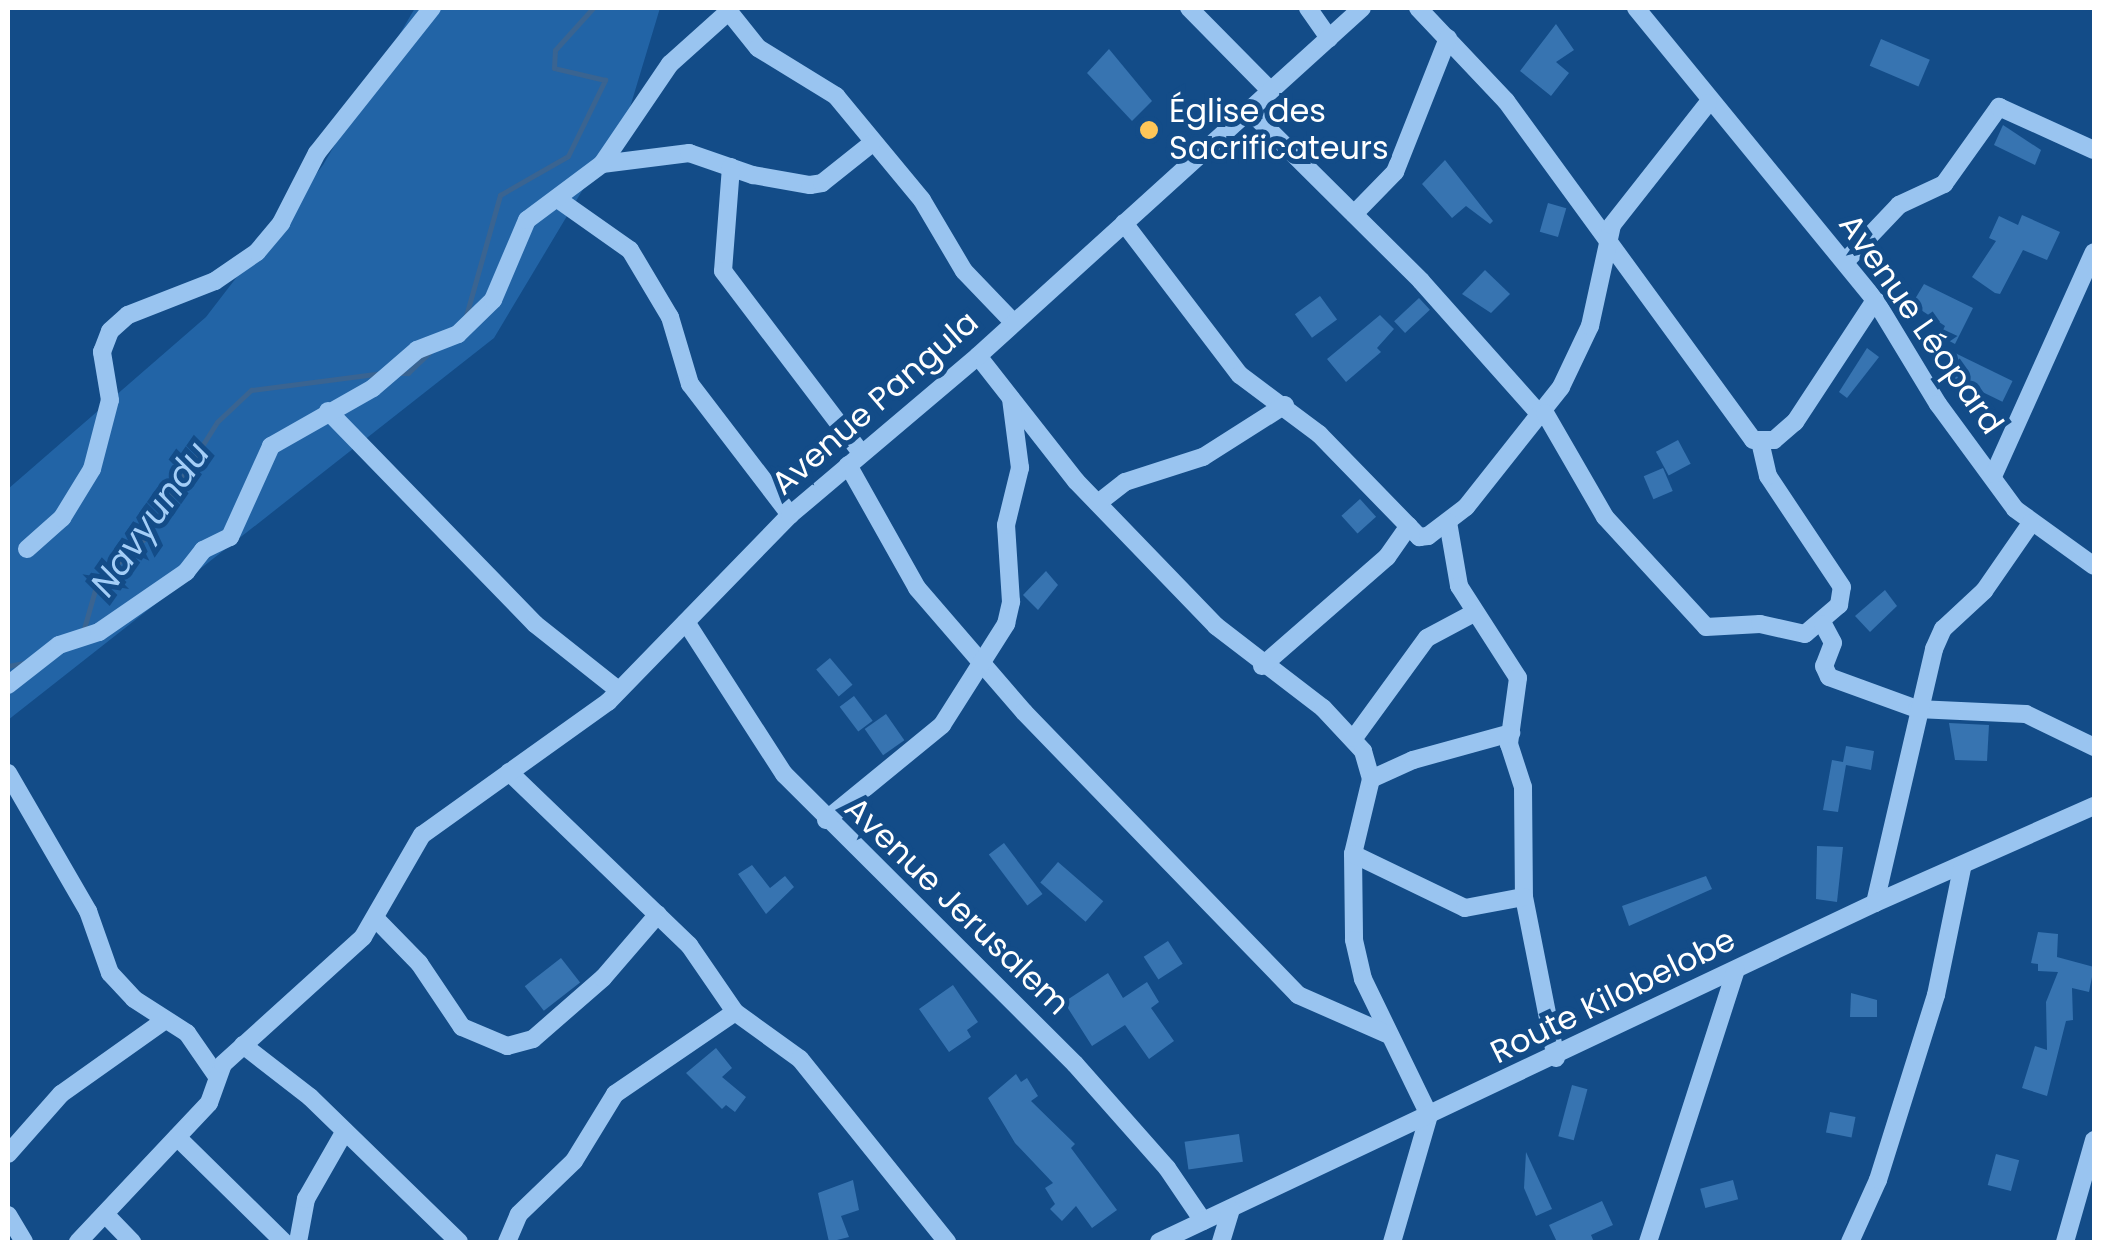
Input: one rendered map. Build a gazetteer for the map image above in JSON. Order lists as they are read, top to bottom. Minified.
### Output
{"streets":{"street":["Avenue Léopard","Avenue Pangula","Avenue Jerusalem","Route Kilobelobe"]},"crossings":[["Avenue Pangula","Avenue Jerusalem"],["Avenue Jerusalem","Route Kilobelobe"]],"water":["Navyundu"],"places":["Église des Sacrificateurs"]}
